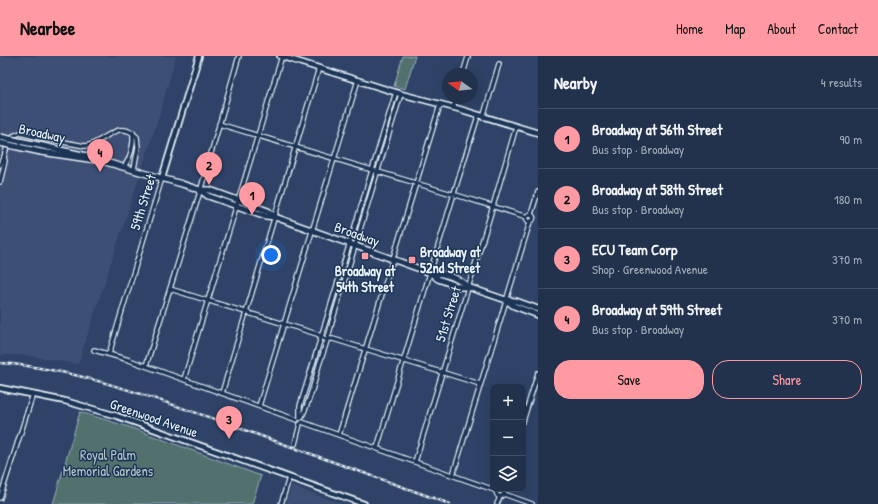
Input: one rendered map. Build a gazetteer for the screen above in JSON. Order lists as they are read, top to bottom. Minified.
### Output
{"streets":{"main road":["Broadway"],"street":["59th Street","51st Street","Greenwood Avenue"]},"crossings":[["Broadway","59th Street"],["Broadway","51st Street"]],"parks":["Royal Palm Memorial Gardens"],"places":{"transit":["Broadway at 54th Street","Broadway at 52nd Street"]},"north":"left","page":{"header":"Nearbee","nav":["Home","Map","About","Contact"],"heading":["Nearby","4 results"],"list":[{"mark":"1","name":"Broadway at 56th Street","note":"Bus stop · Broadway","value":"90 m"},{"mark":"2","name":"Broadway at 58th Street","note":"Bus stop · Broadway","value":"180 m"},{"mark":"3","name":"ECU Team Corp","note":"Shop · Greenwood Avenue","value":"370 m"},{"mark":"4","name":"Broadway at 59th Street","note":"Bus stop · Broadway","value":"370 m"}],"pins":["4","2","1","3"],"buttons":["Save","Share"],"map_buttons":["+","−"]}}
